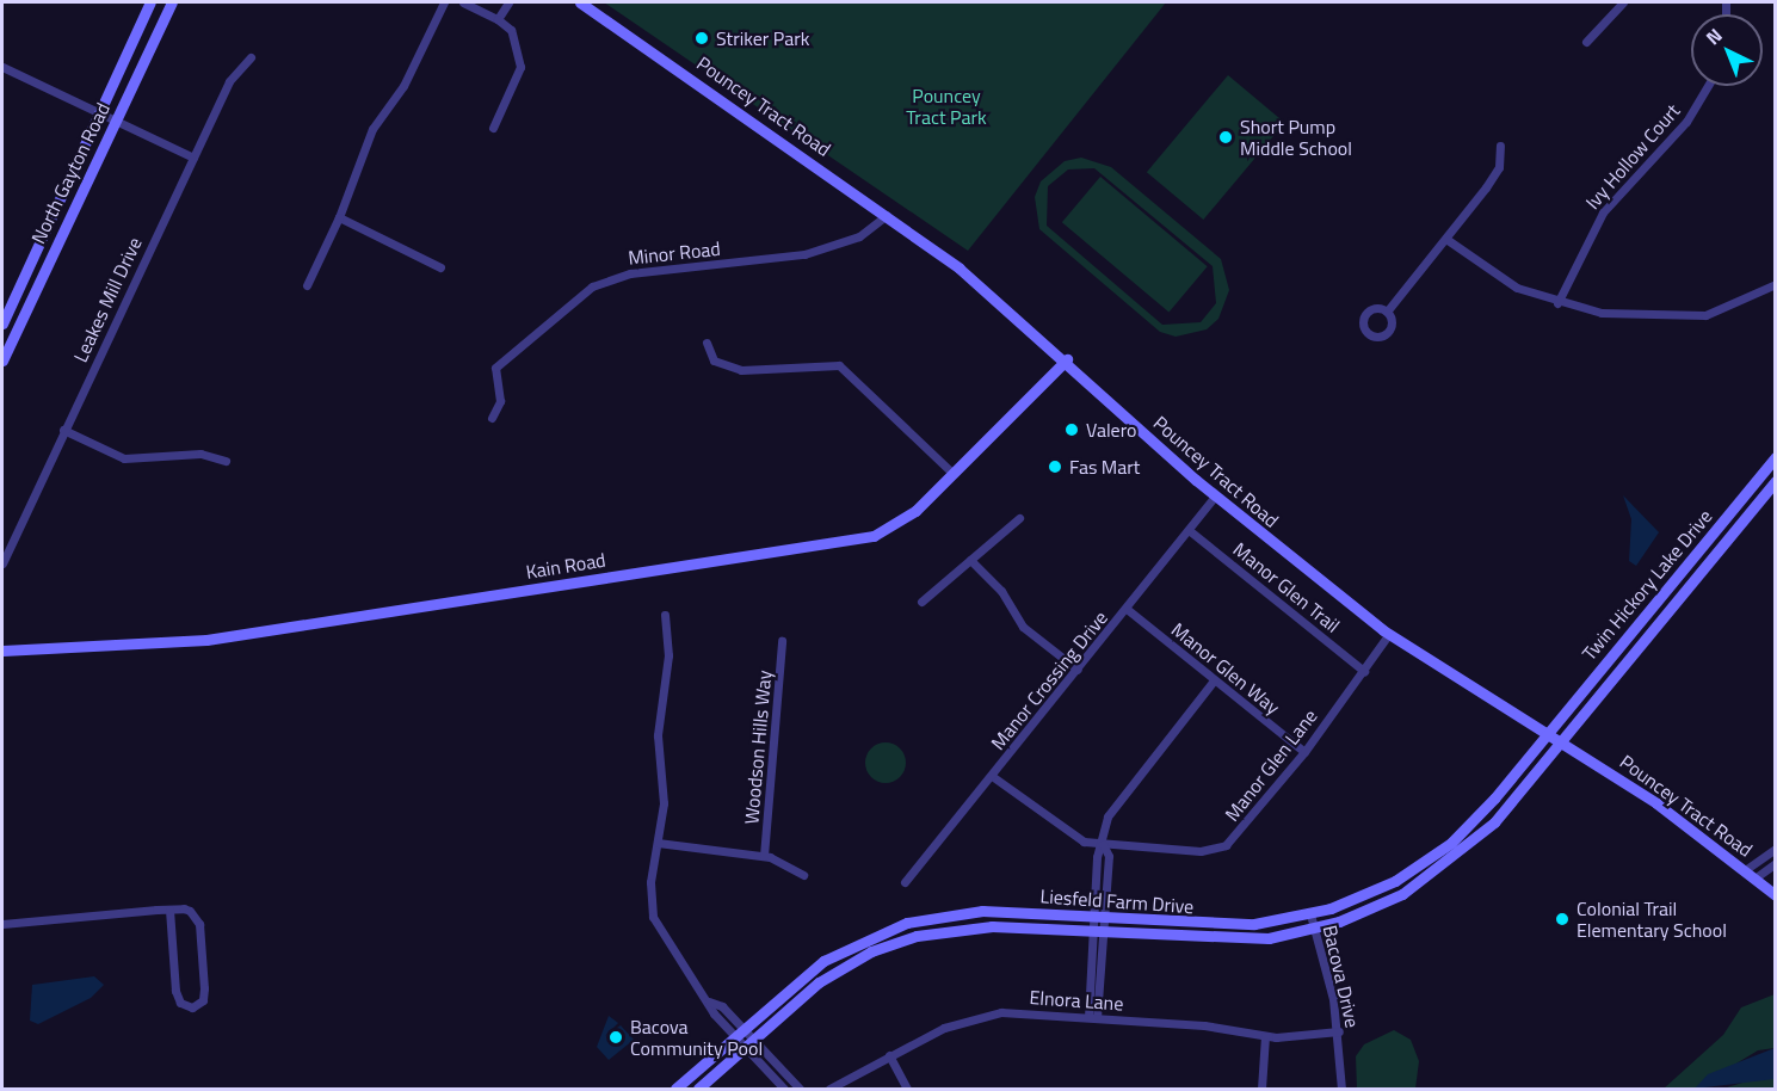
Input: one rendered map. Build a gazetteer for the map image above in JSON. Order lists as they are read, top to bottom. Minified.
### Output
{"streets":{"street":["Pouncey Tract Road","Ivy Hollow Court","North Gayton Road","Minor Road","Leakes Mill Drive","Kain Road","Twin Hickory Lake Drive","Manor Glen Trail","Manor Glen Way","Manor Crossing Drive","Woodson Hills Way","Manor Glen Lane","Liesfeld Farm Drive","Bacova Drive","Elnora Lane"]},"crossings":[["Pouncey Tract Road","Minor Road"],["Pouncey Tract Road","Kain Road"],["Pouncey Tract Road","Twin Hickory Lake Drive"],["Pouncey Tract Road","Manor Crossing Drive"],["Pouncey Tract Road","Manor Glen Lane"],["Pouncey Tract Road","Liesfeld Farm Drive"],["Twin Hickory Lake Drive","Liesfeld Farm Drive"],["Manor Glen Trail","Manor Crossing Drive"],["Manor Glen Trail","Manor Glen Lane"],["Manor Glen Way","Manor Crossing Drive"],["Manor Glen Way","Manor Glen Lane"],["Manor Crossing Drive","Manor Glen Lane"],["Liesfeld Farm Drive","Bacova Drive"],["Bacova Drive","Elnora Lane"]],"parks":["Pouncey Tract Park"],"places":["Striker Park","Short Pump Middle School","Valero","Fas Mart","Colonial Trail Elementary School","Bacova Community Pool"],"north":"top left"}
